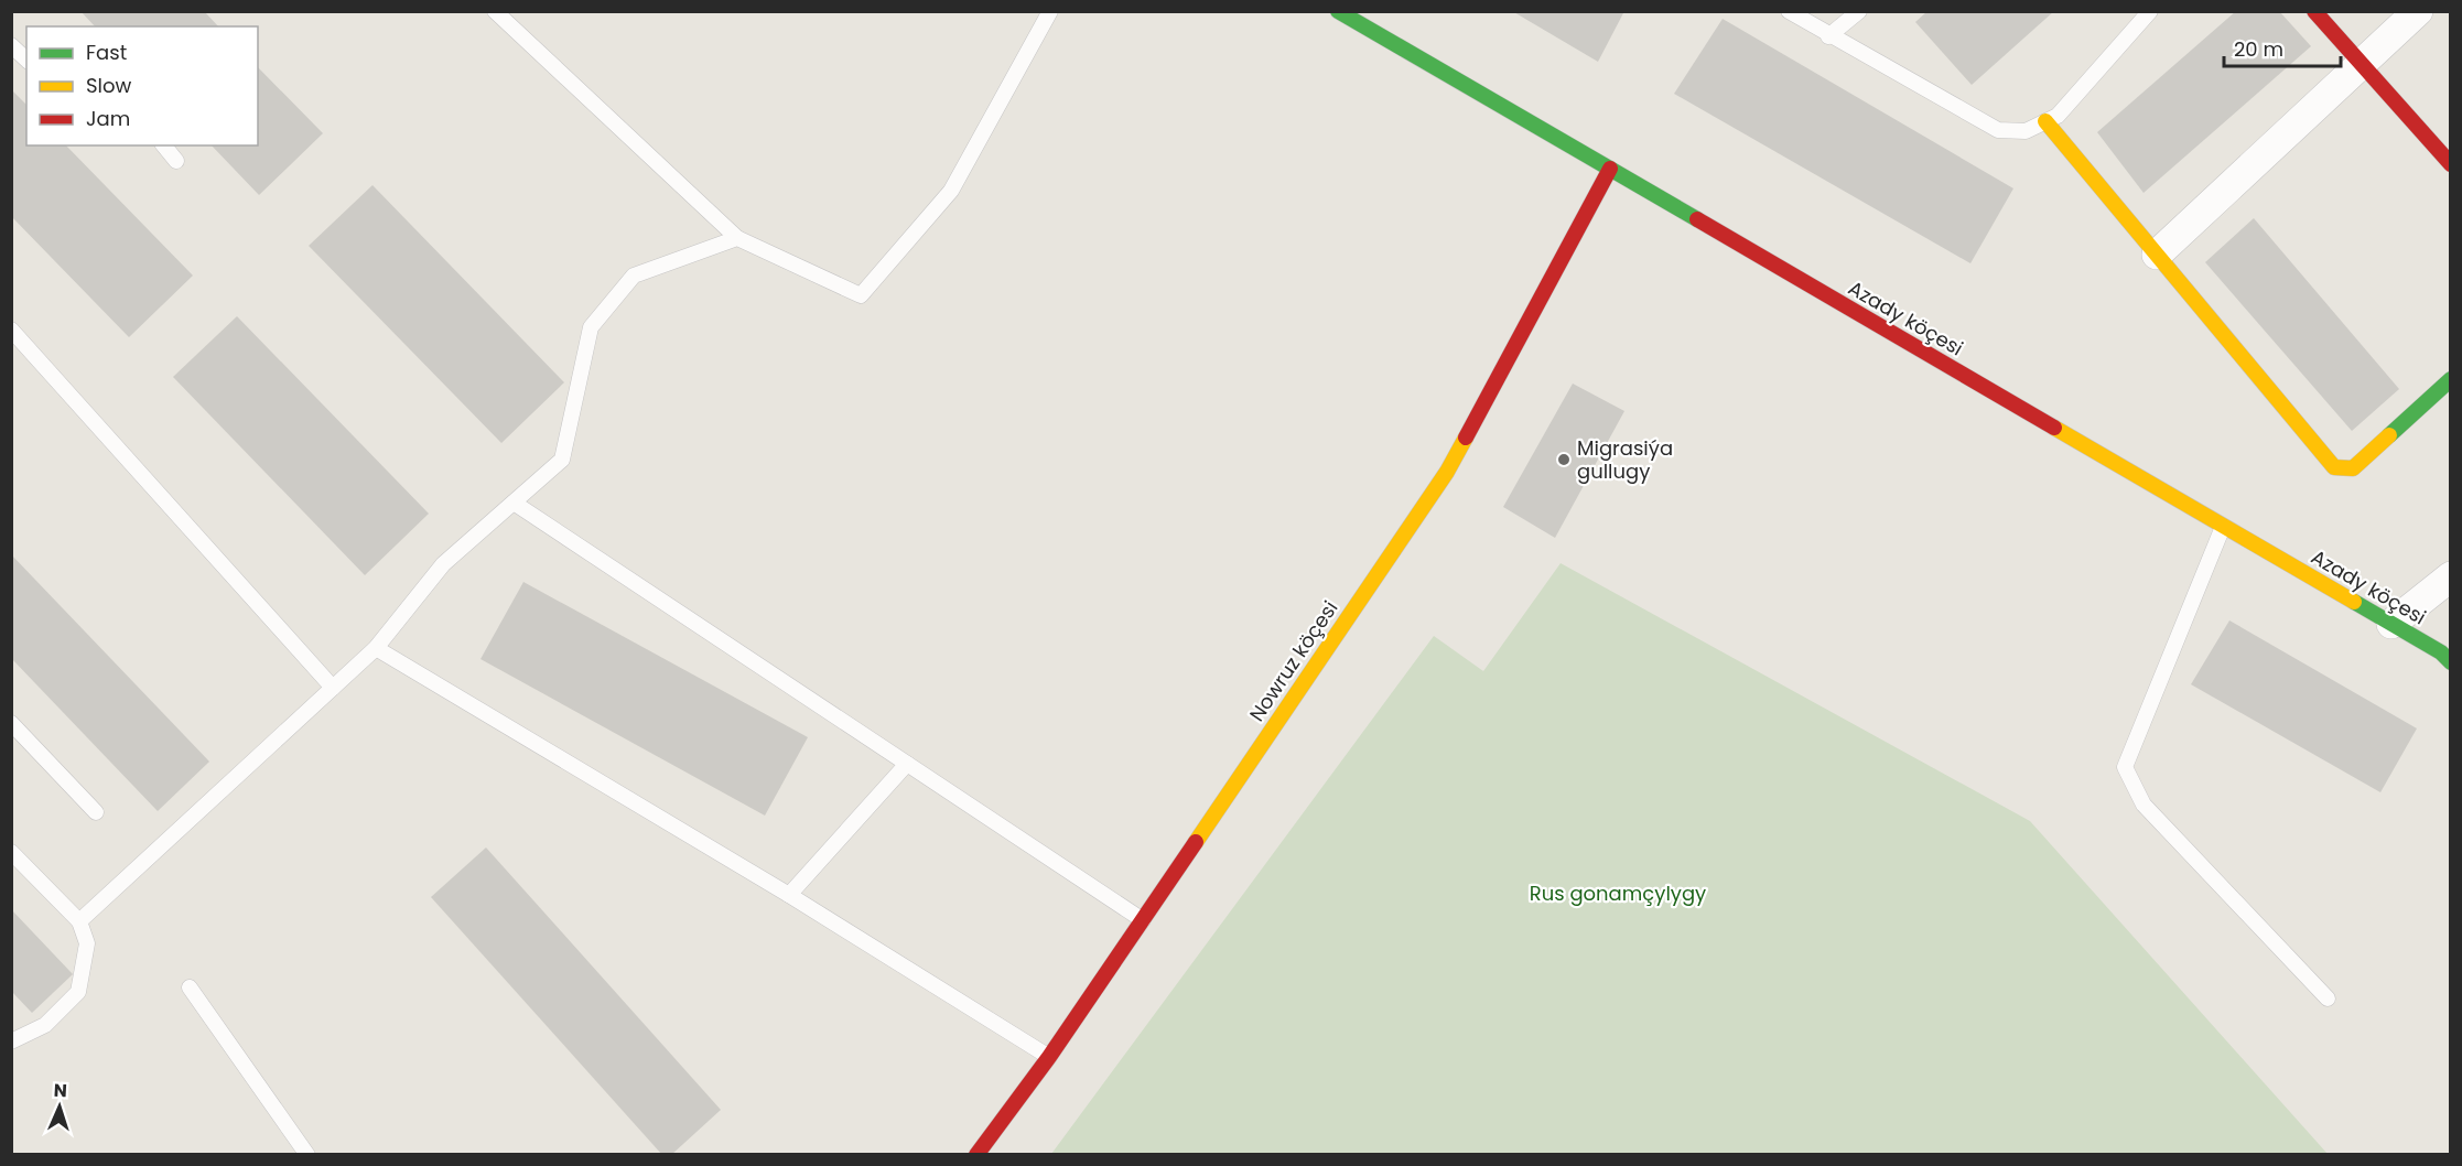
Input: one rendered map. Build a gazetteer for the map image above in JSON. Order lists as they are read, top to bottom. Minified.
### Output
{"streets":{"street":["Azady köçesi","Nowruz köçesi"]},"crossings":[["Azady köçesi","Nowruz köçesi"]],"parks":["Rus gonamçylygy"],"places":["Migrasiýa gullugy"],"legend":["Fast","Slow","Jam"],"scale_bar":"20 m","north":"top"}
